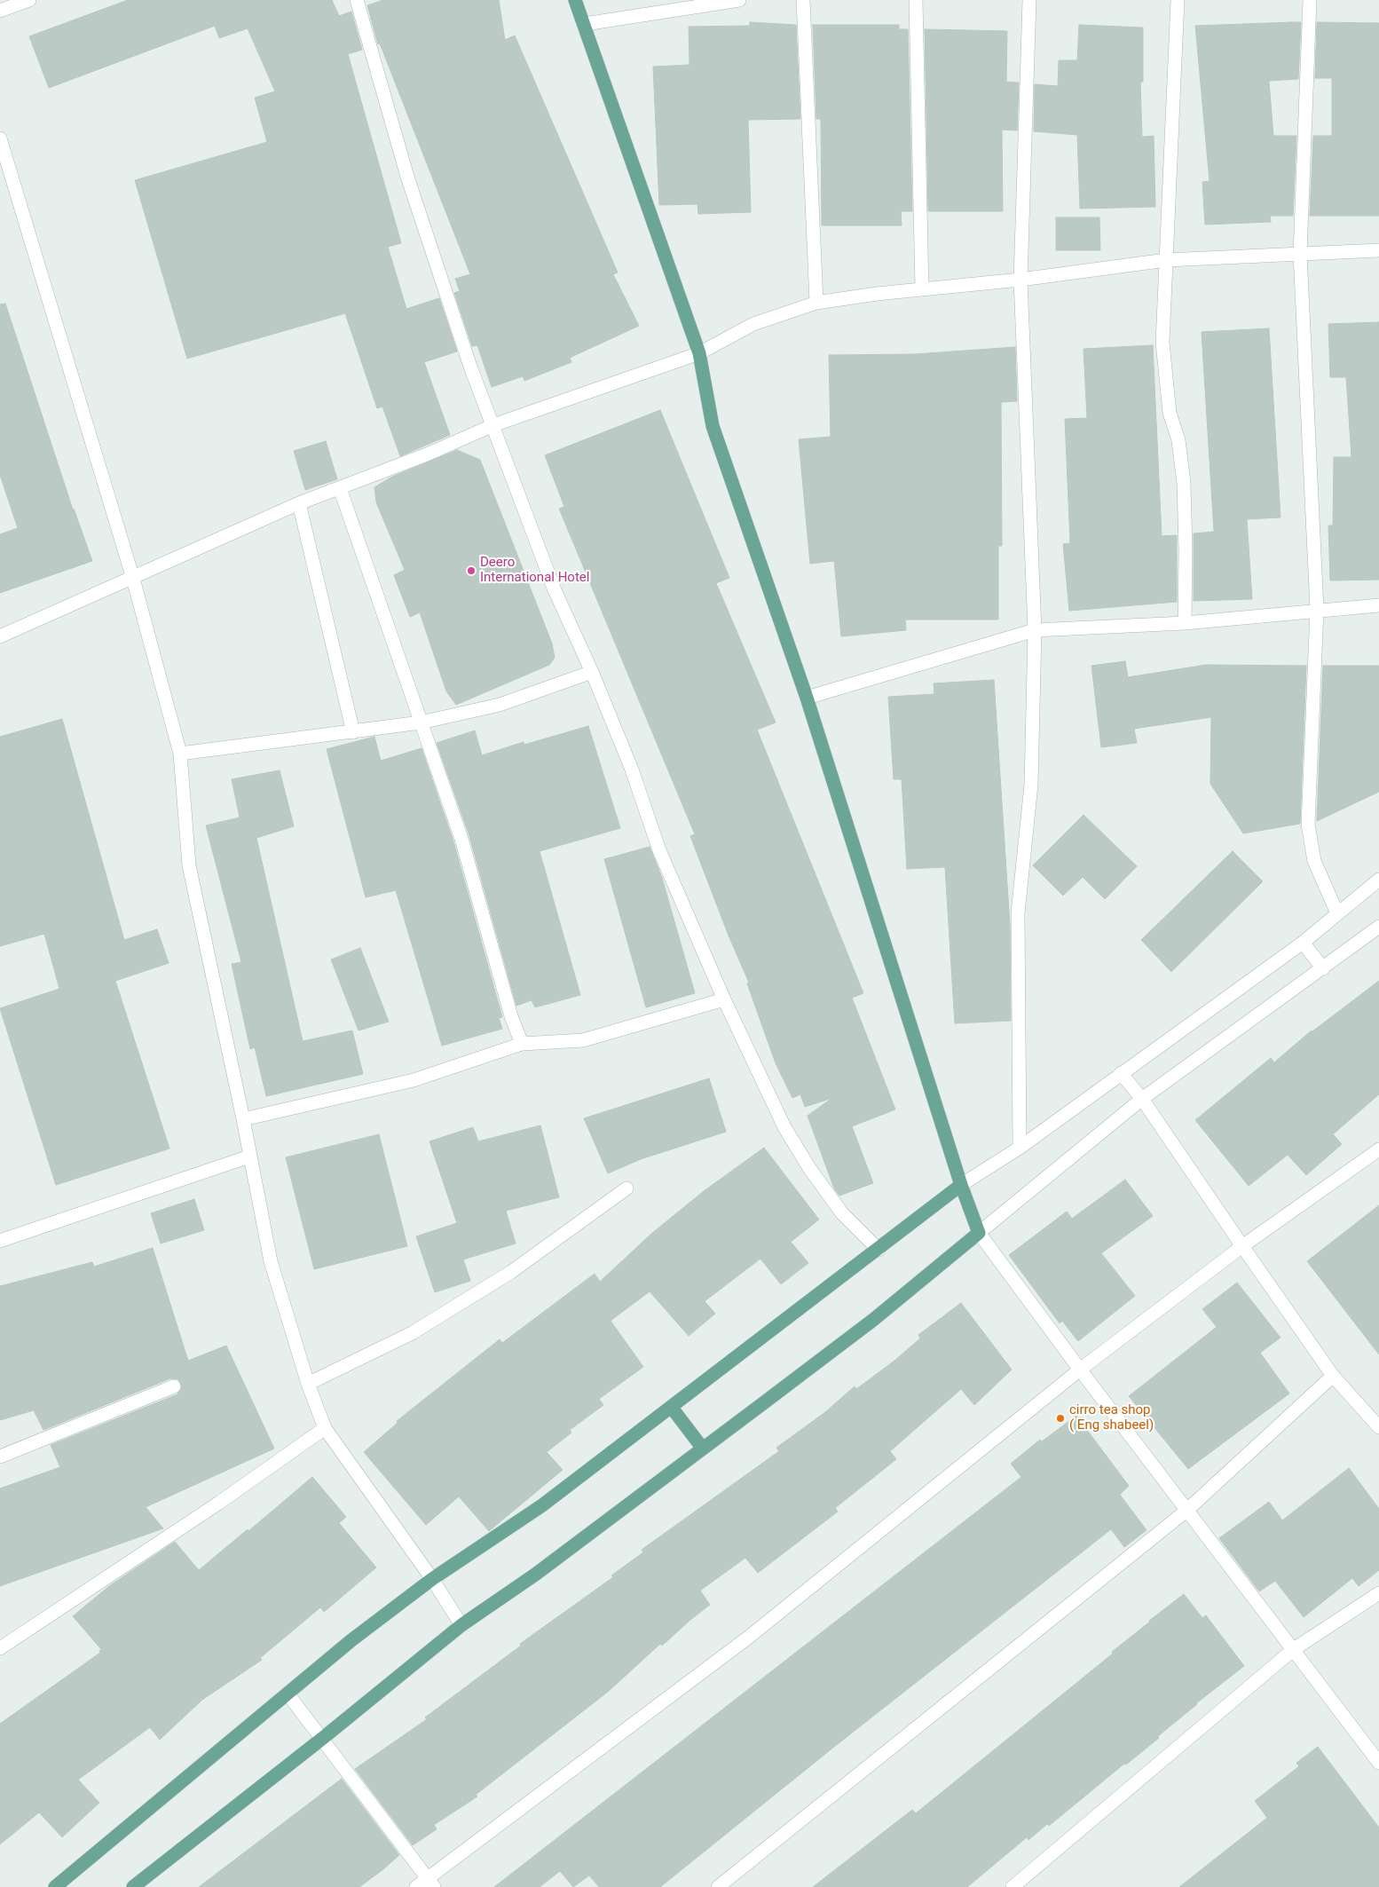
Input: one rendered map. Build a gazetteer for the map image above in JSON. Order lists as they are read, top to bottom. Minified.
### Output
{"places":["Deero International Hotel","cirro tea shop ( Eng shabeel)"]}
